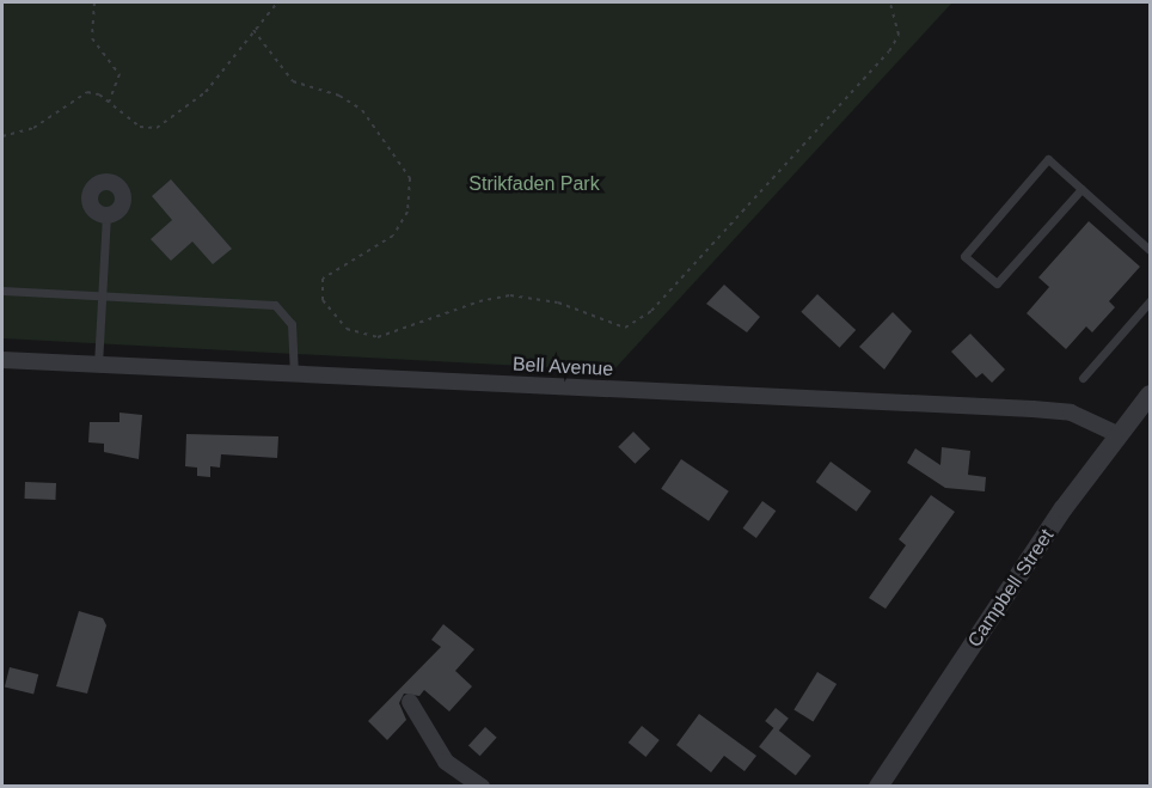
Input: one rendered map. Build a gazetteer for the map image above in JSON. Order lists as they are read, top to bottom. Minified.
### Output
{"streets":{"street":["Bell Avenue","Campbell Street"]},"crossings":[["Bell Avenue","Campbell Street"]],"parks":["Strikfaden Park"]}
